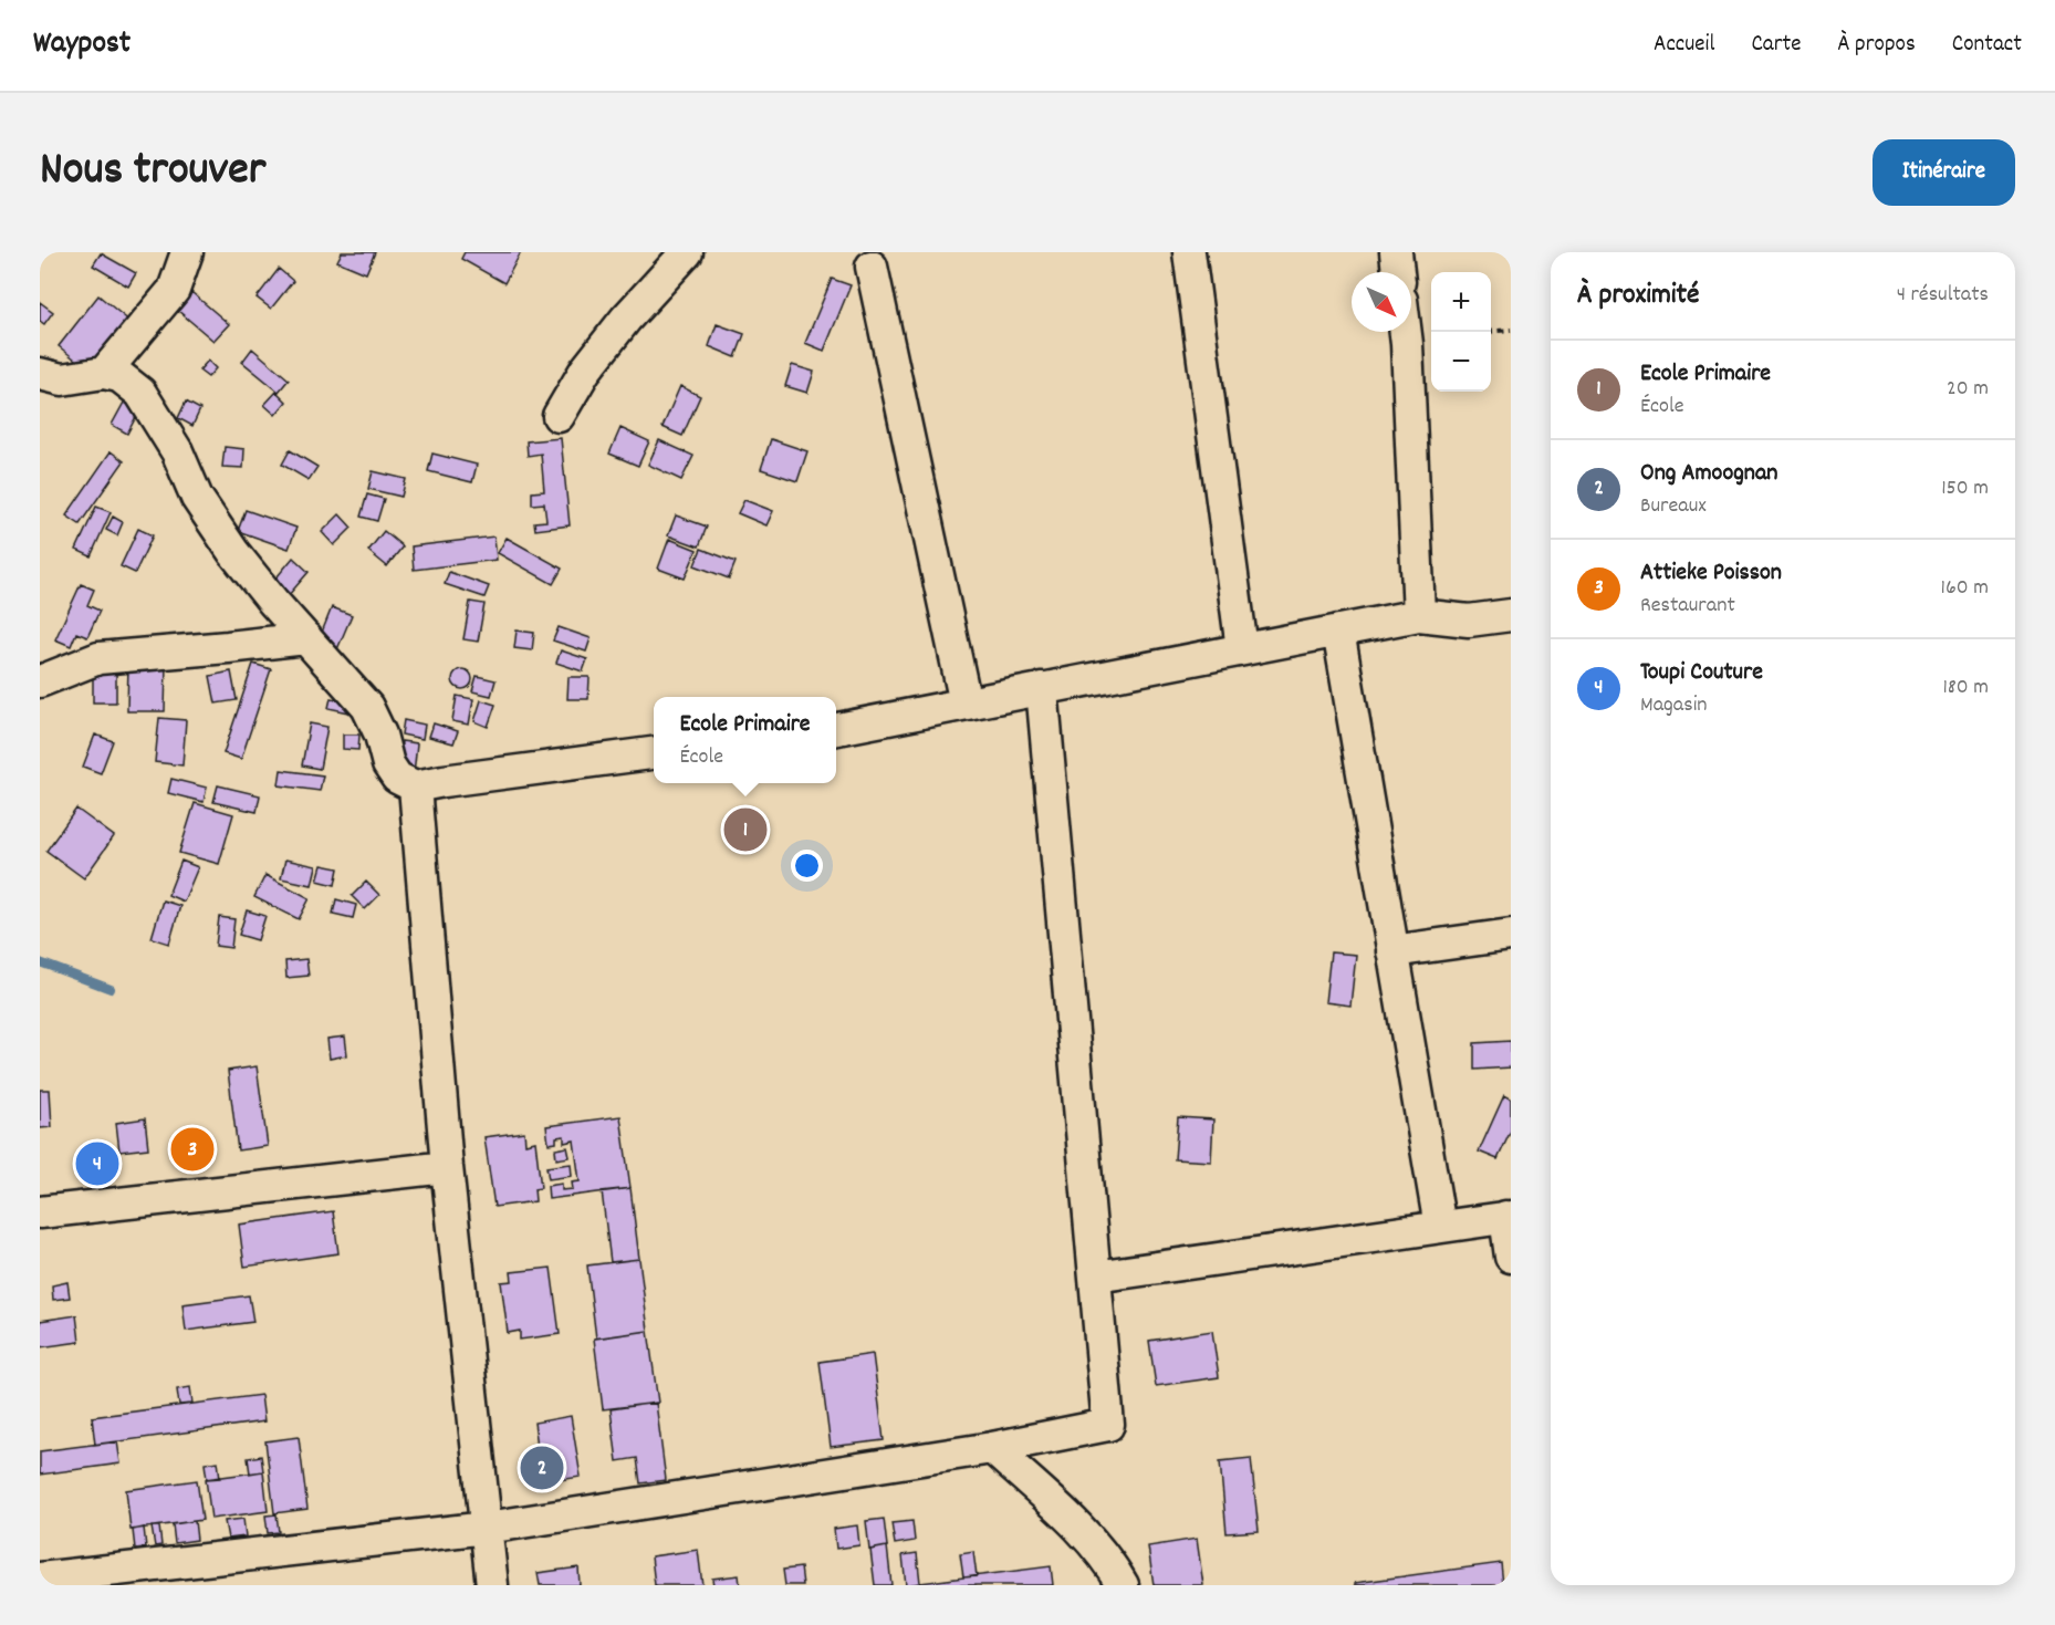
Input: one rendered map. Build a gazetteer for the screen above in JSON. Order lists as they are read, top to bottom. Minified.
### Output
{"north":"bottom right","page":{"header":"Waypost","nav":["Accueil","Carte","À propos","Contact"],"title":"Nous trouver","buttons":"Itinéraire","heading":["À proximité","4 résultats"],"map_buttons":["+","−"],"list":[{"mark":"1","name":"Ecole Primaire","note":"École","value":"20 m"},{"mark":"2","name":"Ong Amoognan","note":"Bureaux","value":"150 m"},{"mark":"3","name":"Attieke Poisson","note":"Restaurant","value":"160 m"},{"mark":"4","name":"Toupi Couture","note":"Magasin","value":"180 m"}],"popup":["Ecole Primaire","École"],"pins":["1","3","4","2"]}}
